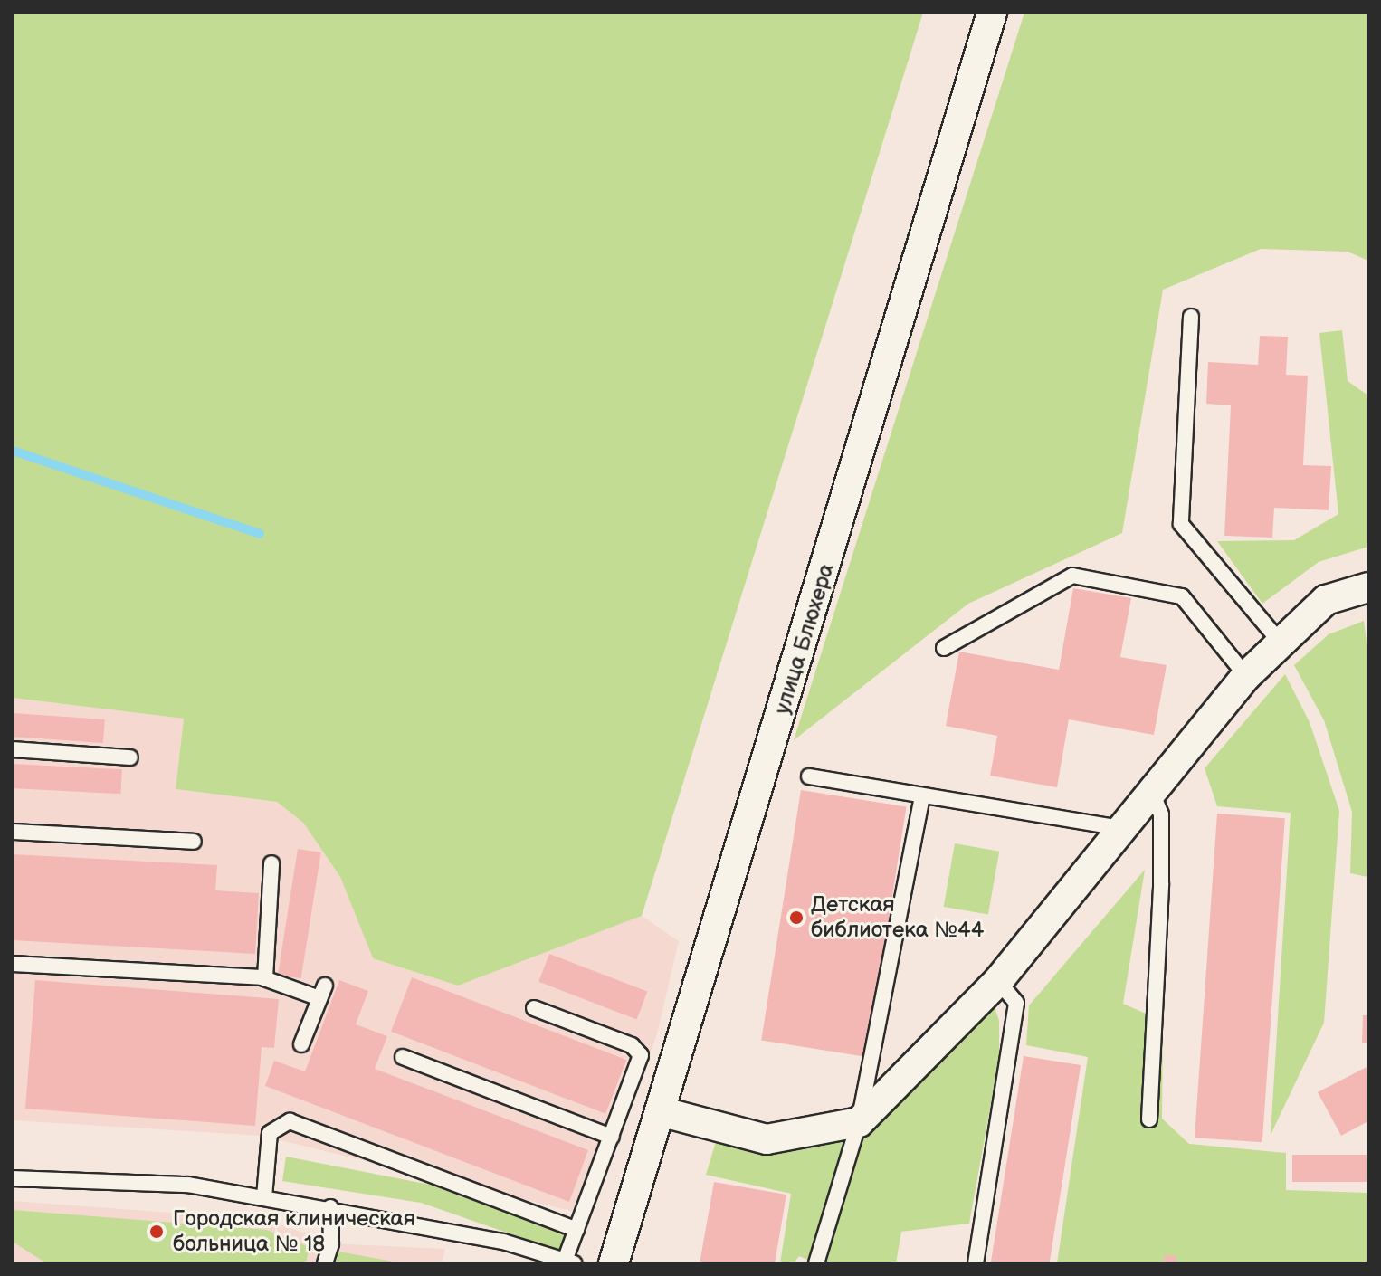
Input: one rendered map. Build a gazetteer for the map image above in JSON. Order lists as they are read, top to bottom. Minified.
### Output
{"streets":{"street":["улица Блюхера"]},"places":["Детская библиотека №44","Городская клиническая больница № 18"]}
